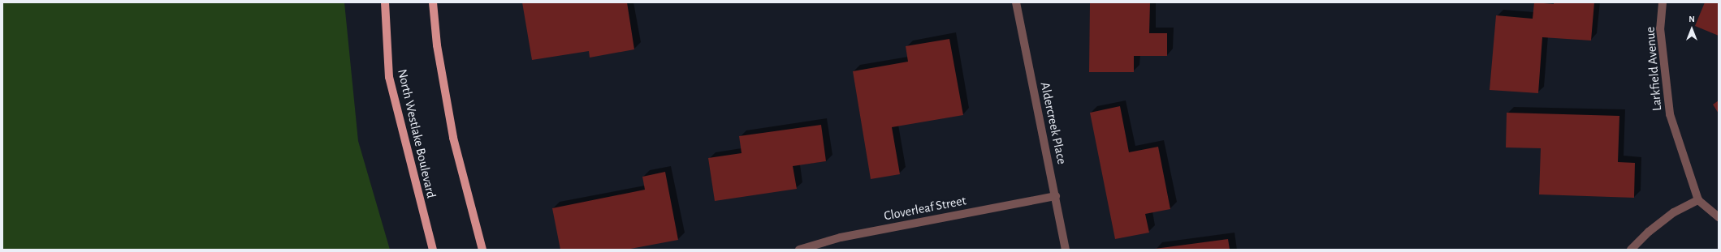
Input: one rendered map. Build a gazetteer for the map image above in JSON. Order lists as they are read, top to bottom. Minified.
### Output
{"streets":{"main road":["North Westlake Boulevard"],"street":["Larkfield Avenue","Aldercreek Place","Cloverleaf Street"]},"crossings":[["Aldercreek Place","Cloverleaf Street"]],"north":"top"}
